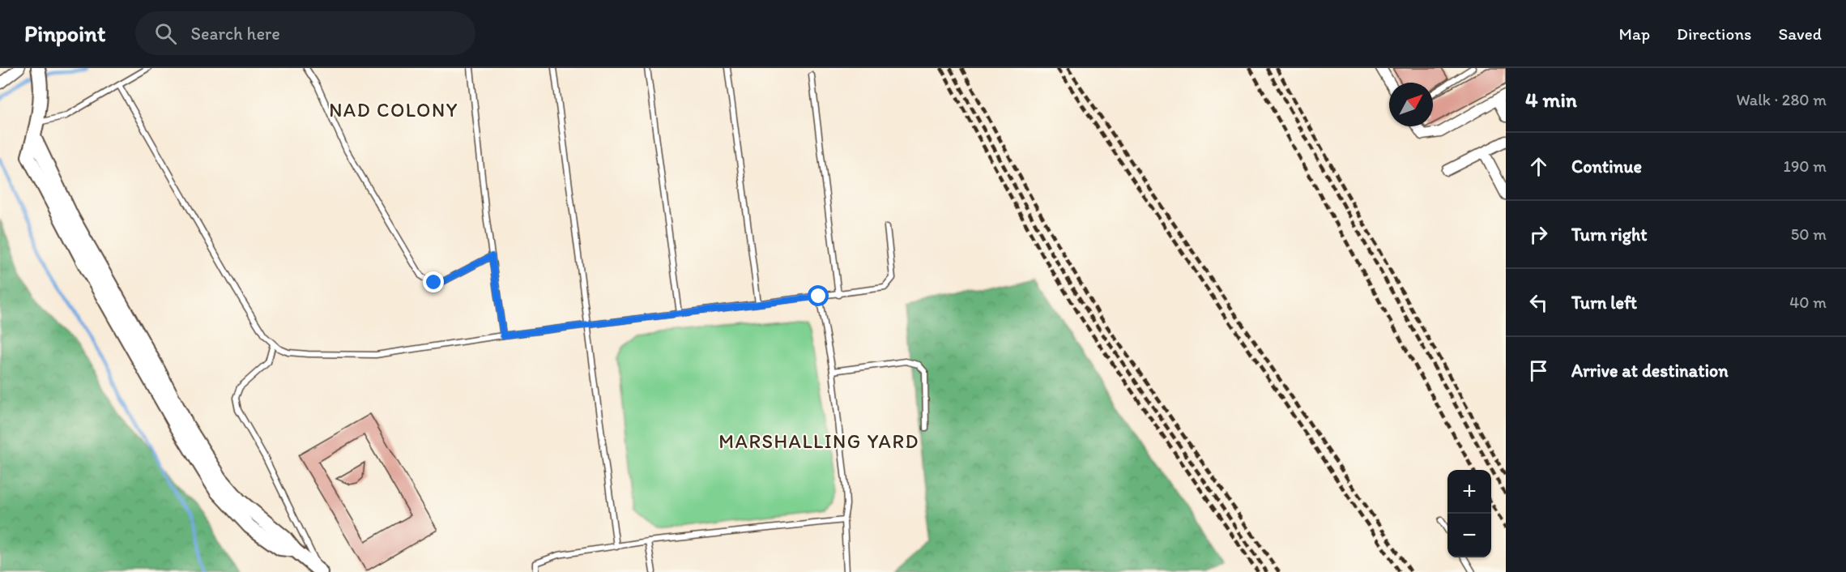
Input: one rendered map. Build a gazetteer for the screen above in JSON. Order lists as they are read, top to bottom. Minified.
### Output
{"districts":["NAD COLONY","MARSHALLING YARD"],"north":"top right","page":{"header":"Pinpoint","search":"Search here","nav":["Map","Directions","Saved"],"heading":["4 min","Walk · 280 m"],"list":[["Continue","190 m"],["Turn right","50 m"],["Turn left","40 m"],"Arrive at destination"],"map_buttons":["+","−"]}}
